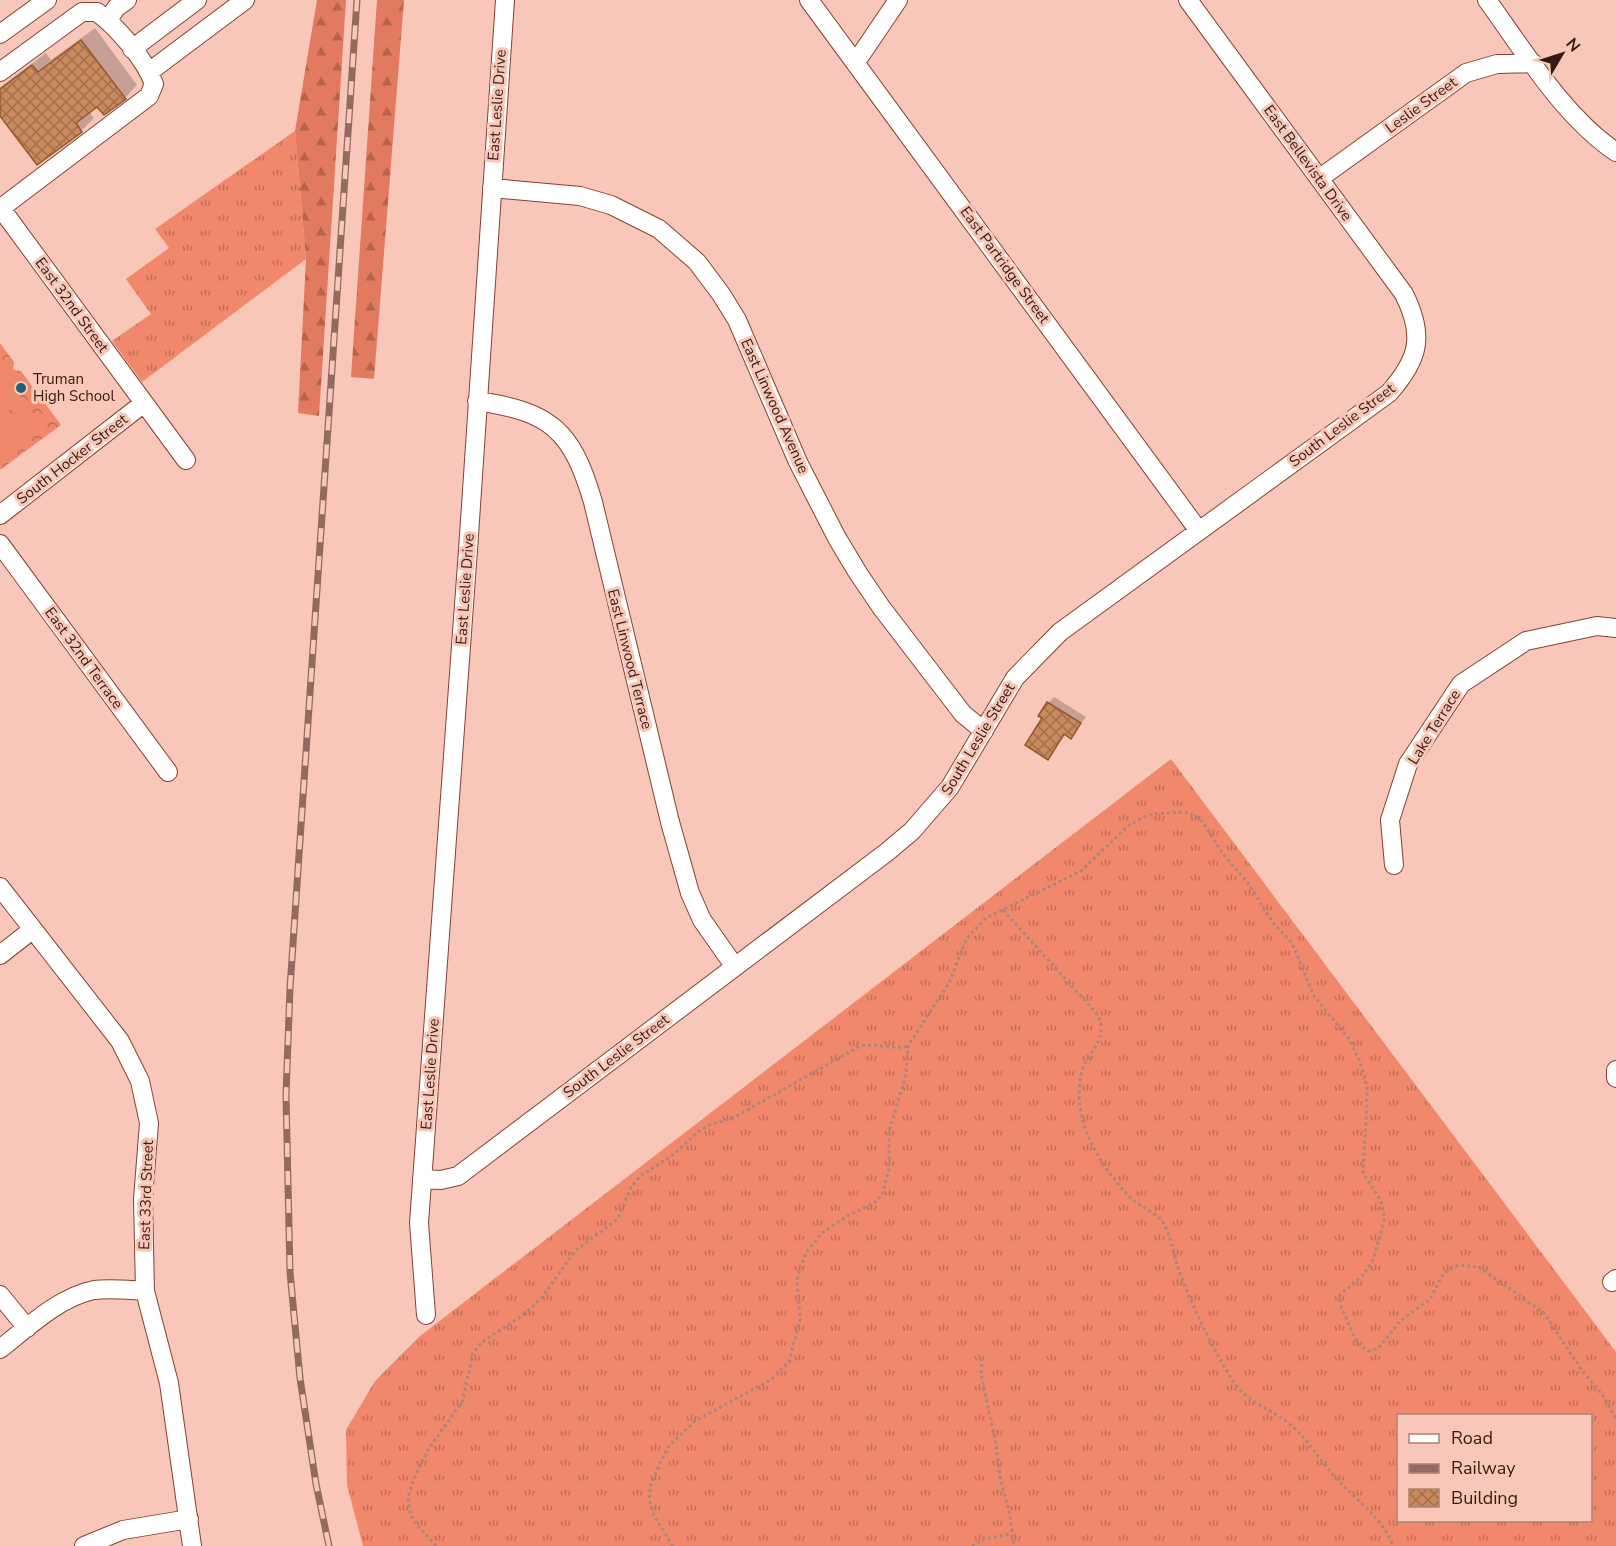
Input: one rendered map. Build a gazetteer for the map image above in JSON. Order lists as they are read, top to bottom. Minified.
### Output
{"streets":{"street":["East Leslie Drive","Leslie Street","East Bellevista Drive","East Partridge Street","East 32nd Street","East Linwood Avenue","South Leslie Street","South Hocker Street","East 32nd Terrace","East Linwood Terrace","Lake Terrace","East 33rd Street"]},"crossings":[["East Leslie Drive","East Linwood Avenue"],["East Leslie Drive","South Leslie Street"],["East Leslie Drive","East Linwood Terrace"],["Leslie Street","East Bellevista Drive"],["East Bellevista Drive","South Leslie Street"],["East Partridge Street","South Leslie Street"],["East 32nd Street","South Hocker Street"],["East Linwood Avenue","South Leslie Street"],["South Leslie Street","East Linwood Terrace"]],"places":["Truman High School"],"legend":["Road","Railway","Building"],"north":"top right"}
